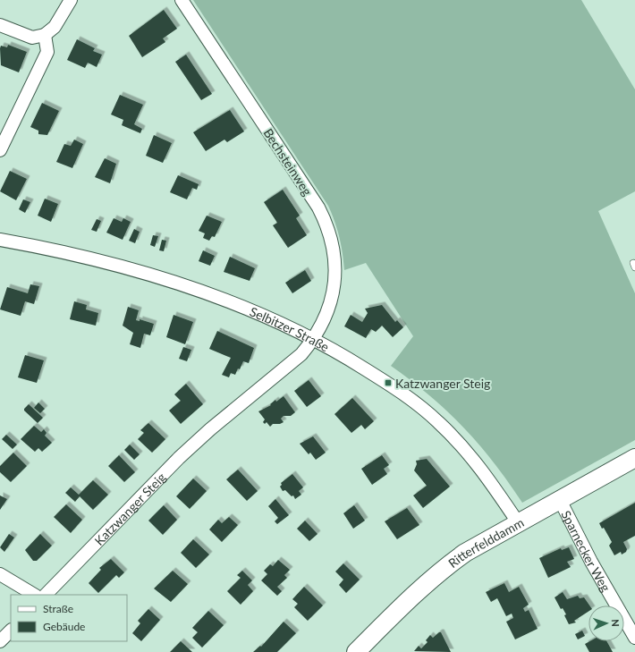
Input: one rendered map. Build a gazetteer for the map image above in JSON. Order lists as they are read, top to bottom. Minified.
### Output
{"streets":{"main road":["Ritterfelddamm"],"street":["Bechsteinweg","Selbitzer Straße","Katzwanger Steig","Sparnecker Weg"]},"crossings":[["Bechsteinweg","Selbitzer Straße"],["Bechsteinweg","Katzwanger Steig"],["Selbitzer Straße","Katzwanger Steig"],["Selbitzer Straße","Ritterfelddamm"],["Ritterfelddamm","Sparnecker Weg"]],"places":{"transit":["Katzwanger Steig"]},"legend":["Straße","Gebäude"],"north":"right"}
